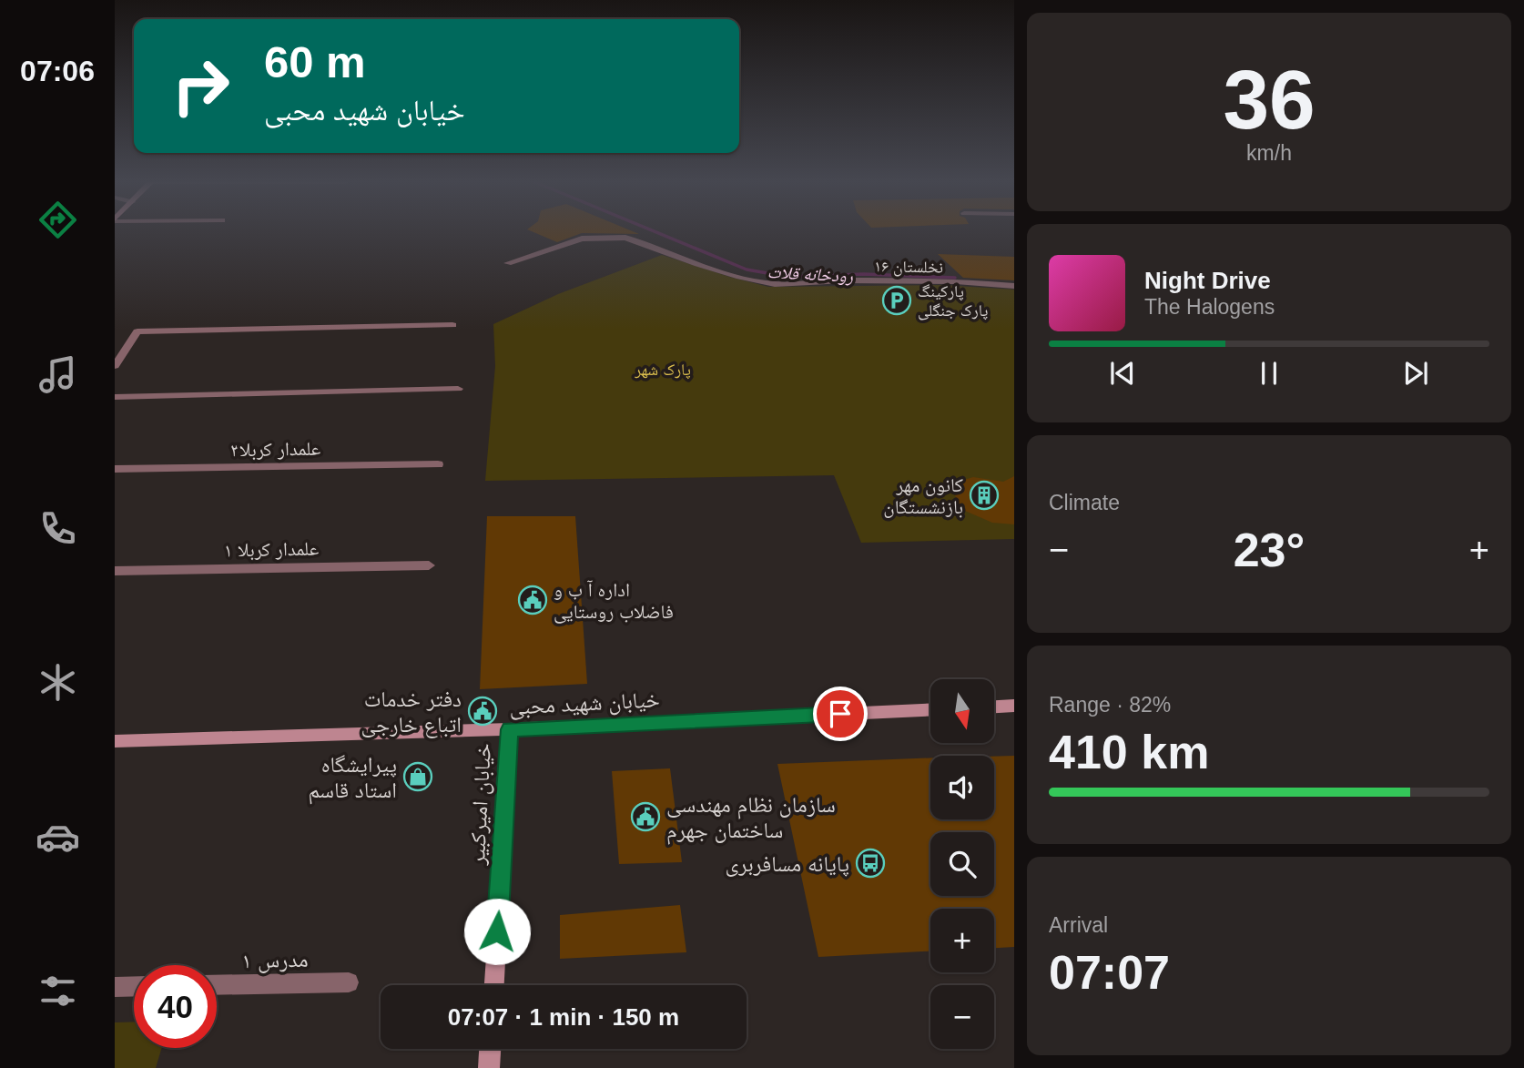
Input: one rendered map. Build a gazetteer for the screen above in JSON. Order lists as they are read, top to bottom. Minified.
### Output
{"streets":{"main road":["خیابان شهید محبی","خیابان امیرکبیر"],"street":["نخلستان ۱۶","علمدار کربلا۳","علمدار کربلا ۱","مدرس ۱"]},"crossings":[["خیابان شهید محبی","خیابان امیرکبیر"]],"water":["رودخانه قلات"],"parks":["پارک شهر"],"places":{"parking":["پارکینگ پارک جنگلی"],"building":["کانون مهر بازنشستگان"],"public building":["اداره آ ب و فاضلاب روستایی","دفتر خدمات اتباع خارجی","سازمان نظام مهندسی ساختمان جهرم"],"shop":["پیرایشگاه استاد قاسم"],"bus stop":["پایانه مسافربری"]},"north":"bottom","page":{"tabs":"07:06","tile":[["36","km/h"],"Climate",["Range · 82%","410 km"],["Arrival","07:07"]],"turn":["60 m","خیابان شهید محبی"],"song":["Night Drive","The Halogens"],"heat":["−","23°","+"],"map_buttons":["+","−"],"limit":"40","trip":"07:07 · 1 min · 150 m"}}
